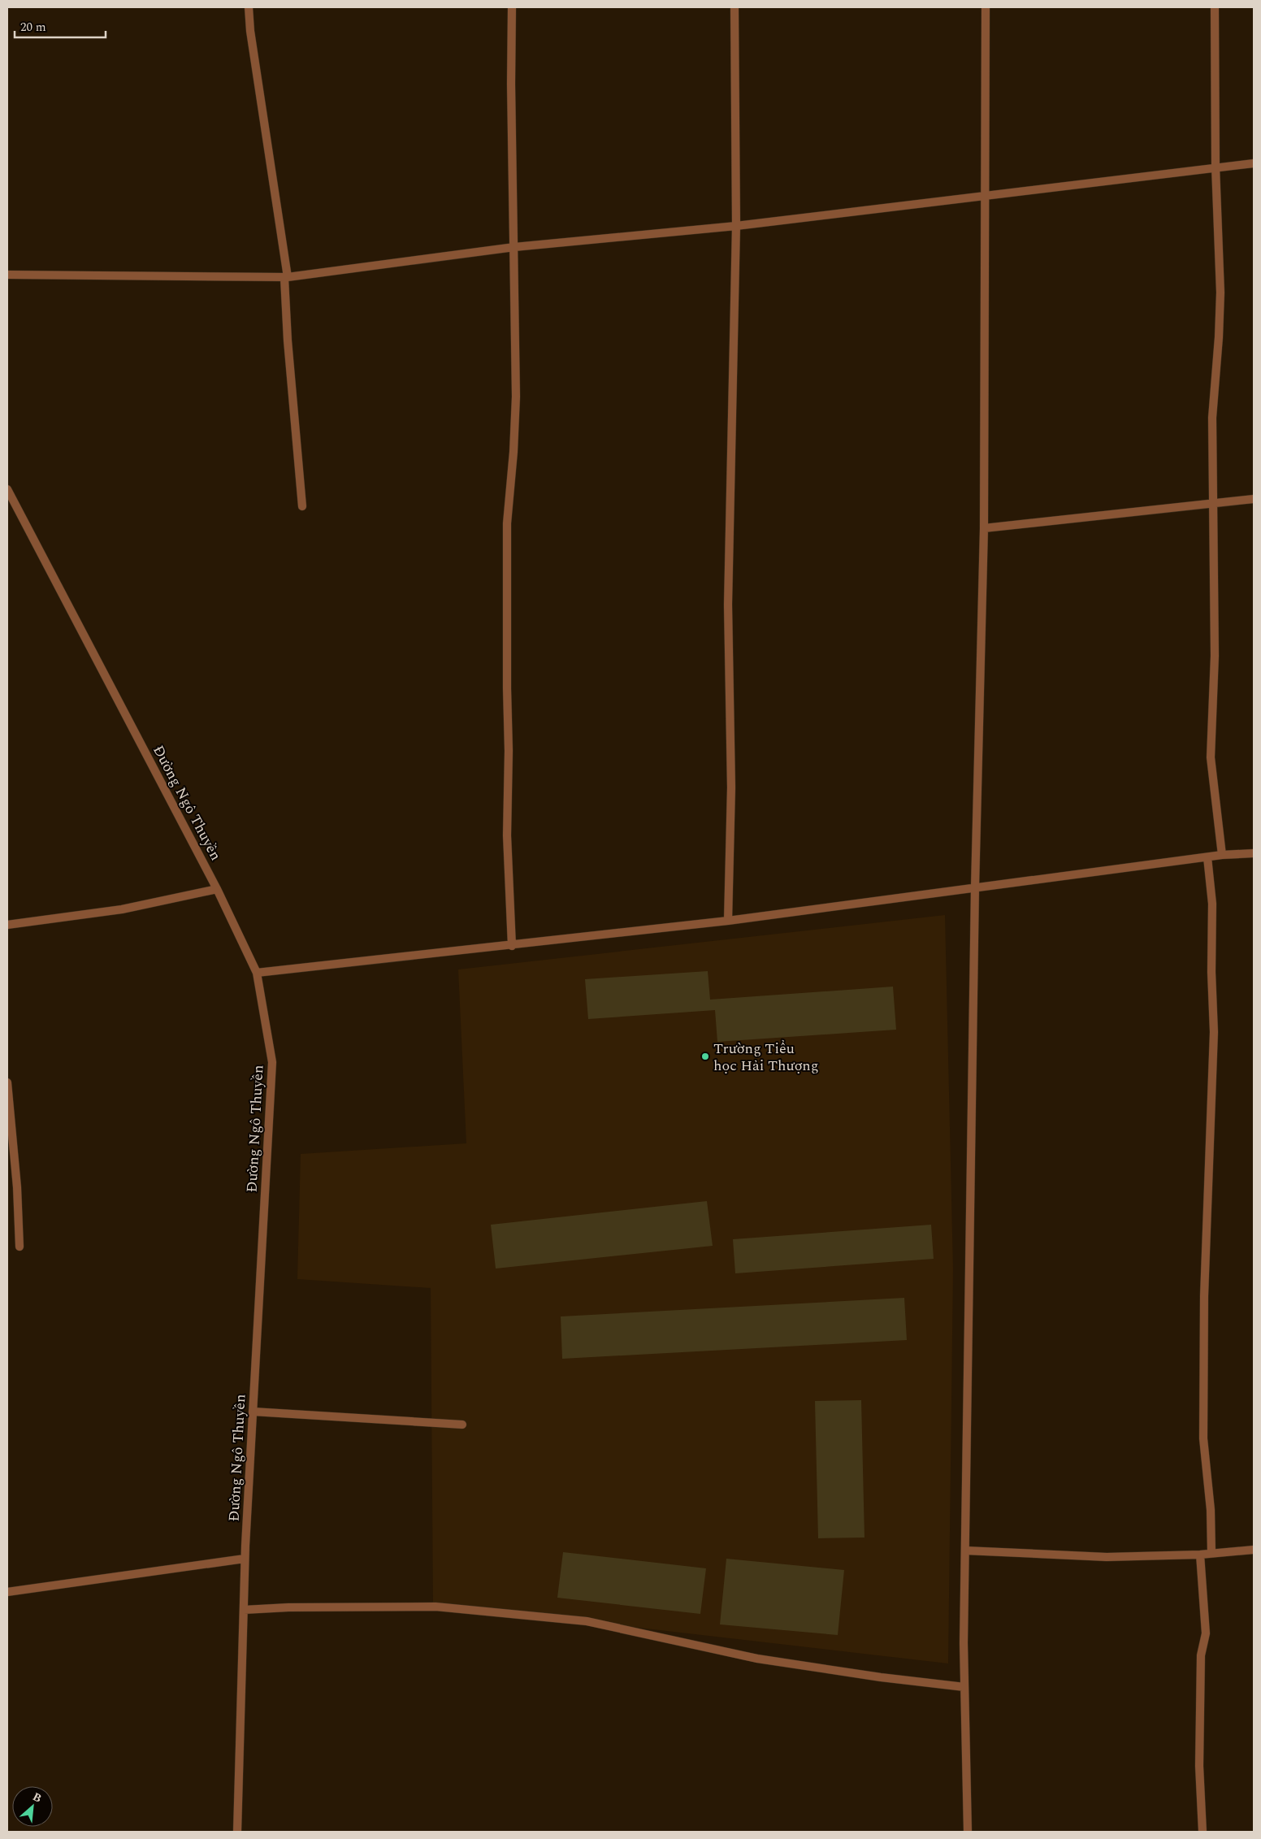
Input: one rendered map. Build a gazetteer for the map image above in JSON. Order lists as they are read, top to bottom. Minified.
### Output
{"streets":{"street":["Đường Ngô Thuyền"]},"places":["Trường Tiểu học Hải Thượng"],"scale_bar":"20 m","north":"top right"}
